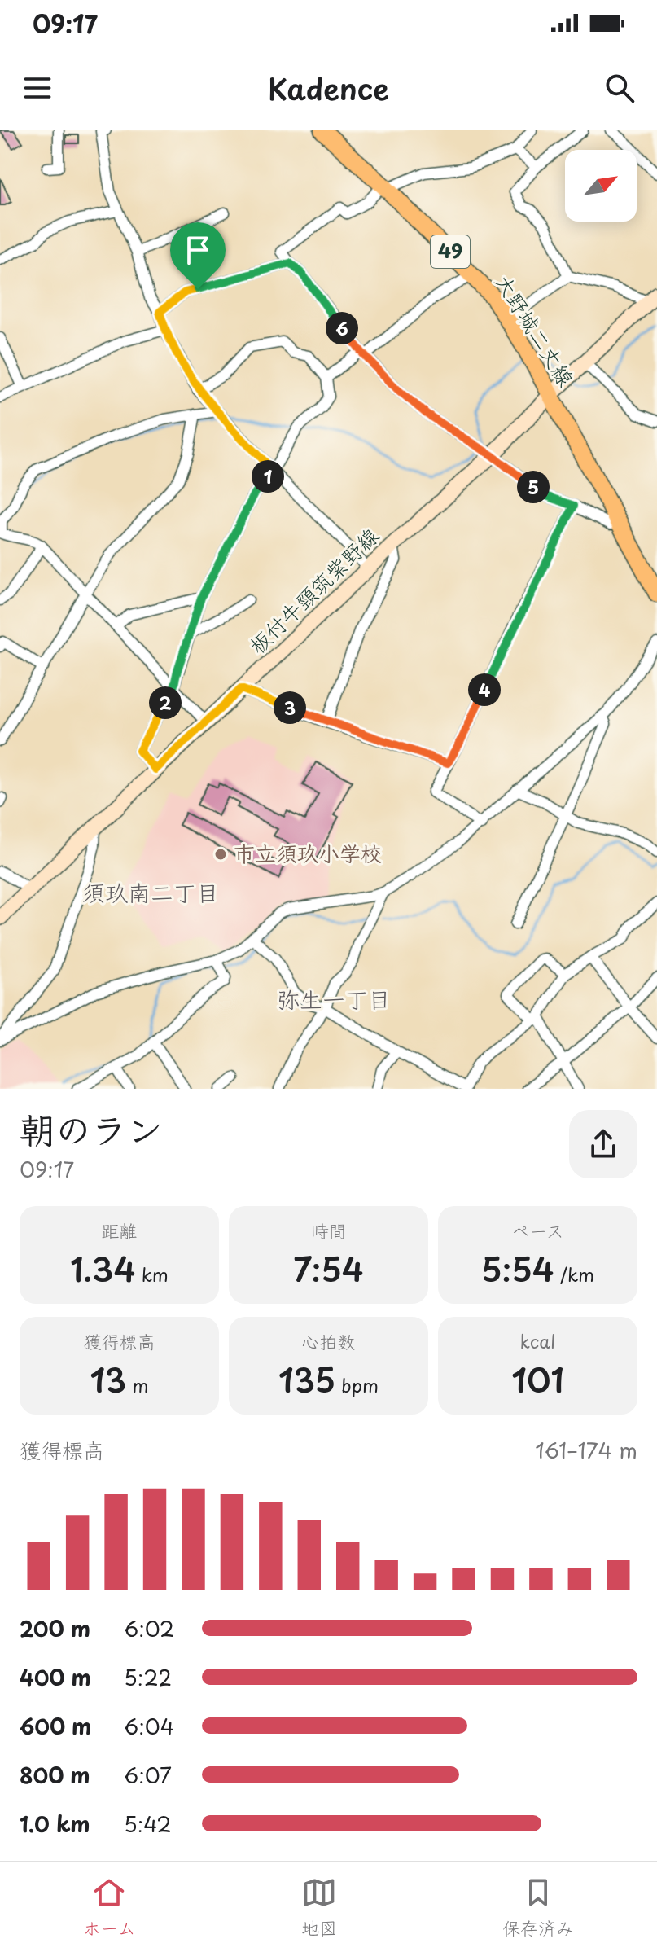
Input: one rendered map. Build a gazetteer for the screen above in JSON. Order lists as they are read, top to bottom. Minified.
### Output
{"streets":{"main road":["49","大野城二丈線","板付牛頸筑紫野線"]},"crossings":[["大野城二丈線","板付牛頸筑紫野線"]],"districts":["須玖南二丁目","弥生一丁目"],"places":["市立須玖小学校"],"north":"top right","page":{"status":"09:17","header":"Kadence","pins":["6","1","5","4","2","3"],"heading":["朝のラン","09:17"],"stats":[["距離","1.34 km"],["時間","7:54"],["ペース","5:54 /km"],["獲得標高","13 m"],["心拍数","135 bpm"],["kcal","101"]],"chart":["獲得標高","161–174 m"],"list":[{"name":"200 m","note":"6:02"},{"name":"400 m","note":"5:22"},{"name":"600 m","note":"6:04"},{"name":"800 m","note":"6:07"},{"name":"1.0 km","note":"5:42"}],"tabs":["ホーム","地図","保存済み"]}}
